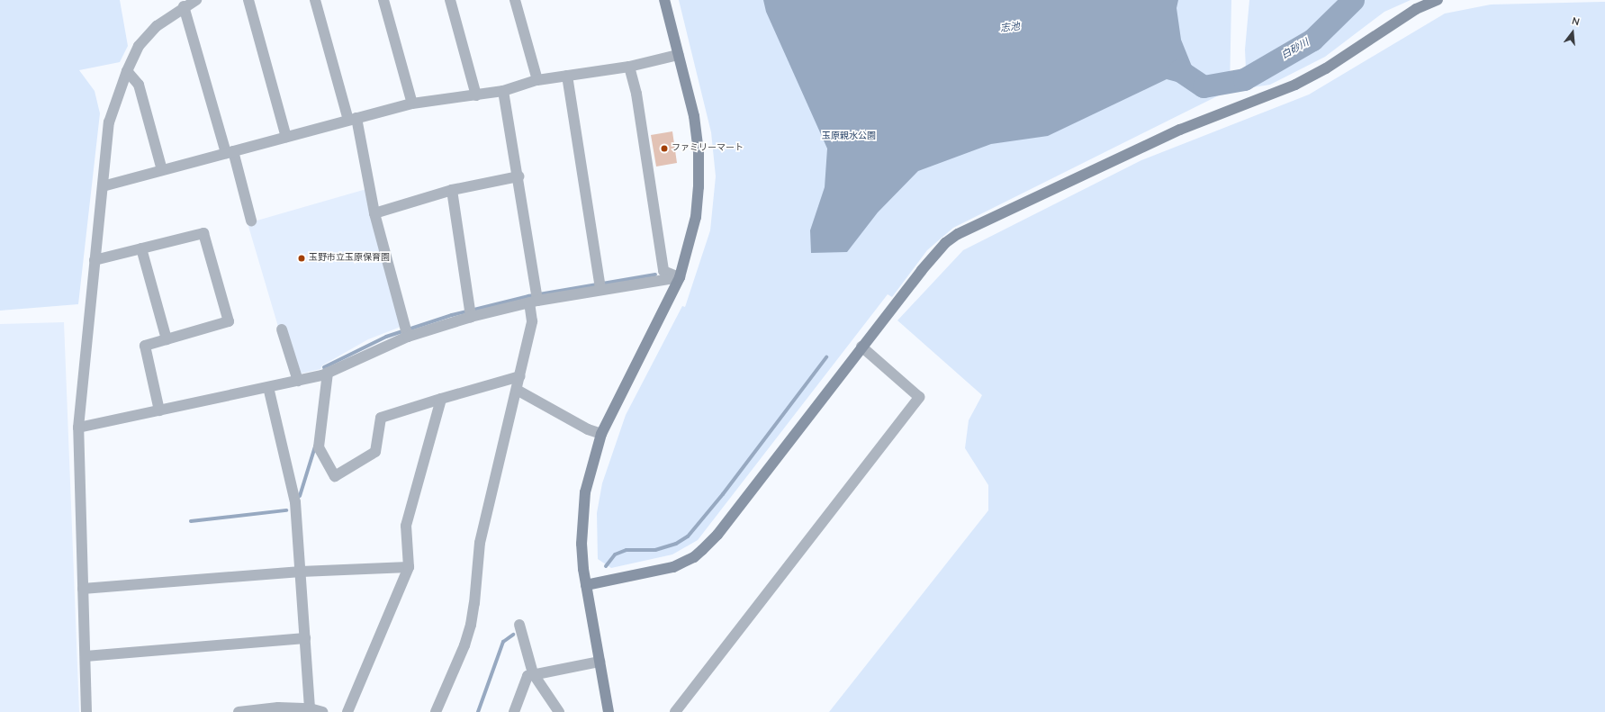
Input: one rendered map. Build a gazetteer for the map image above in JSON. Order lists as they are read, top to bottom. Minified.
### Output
{"water":["志池","白砂川"],"parks":["玉原親水公園"],"places":["ファミリーマート","玉野市立玉原保育園"],"north":"top"}
